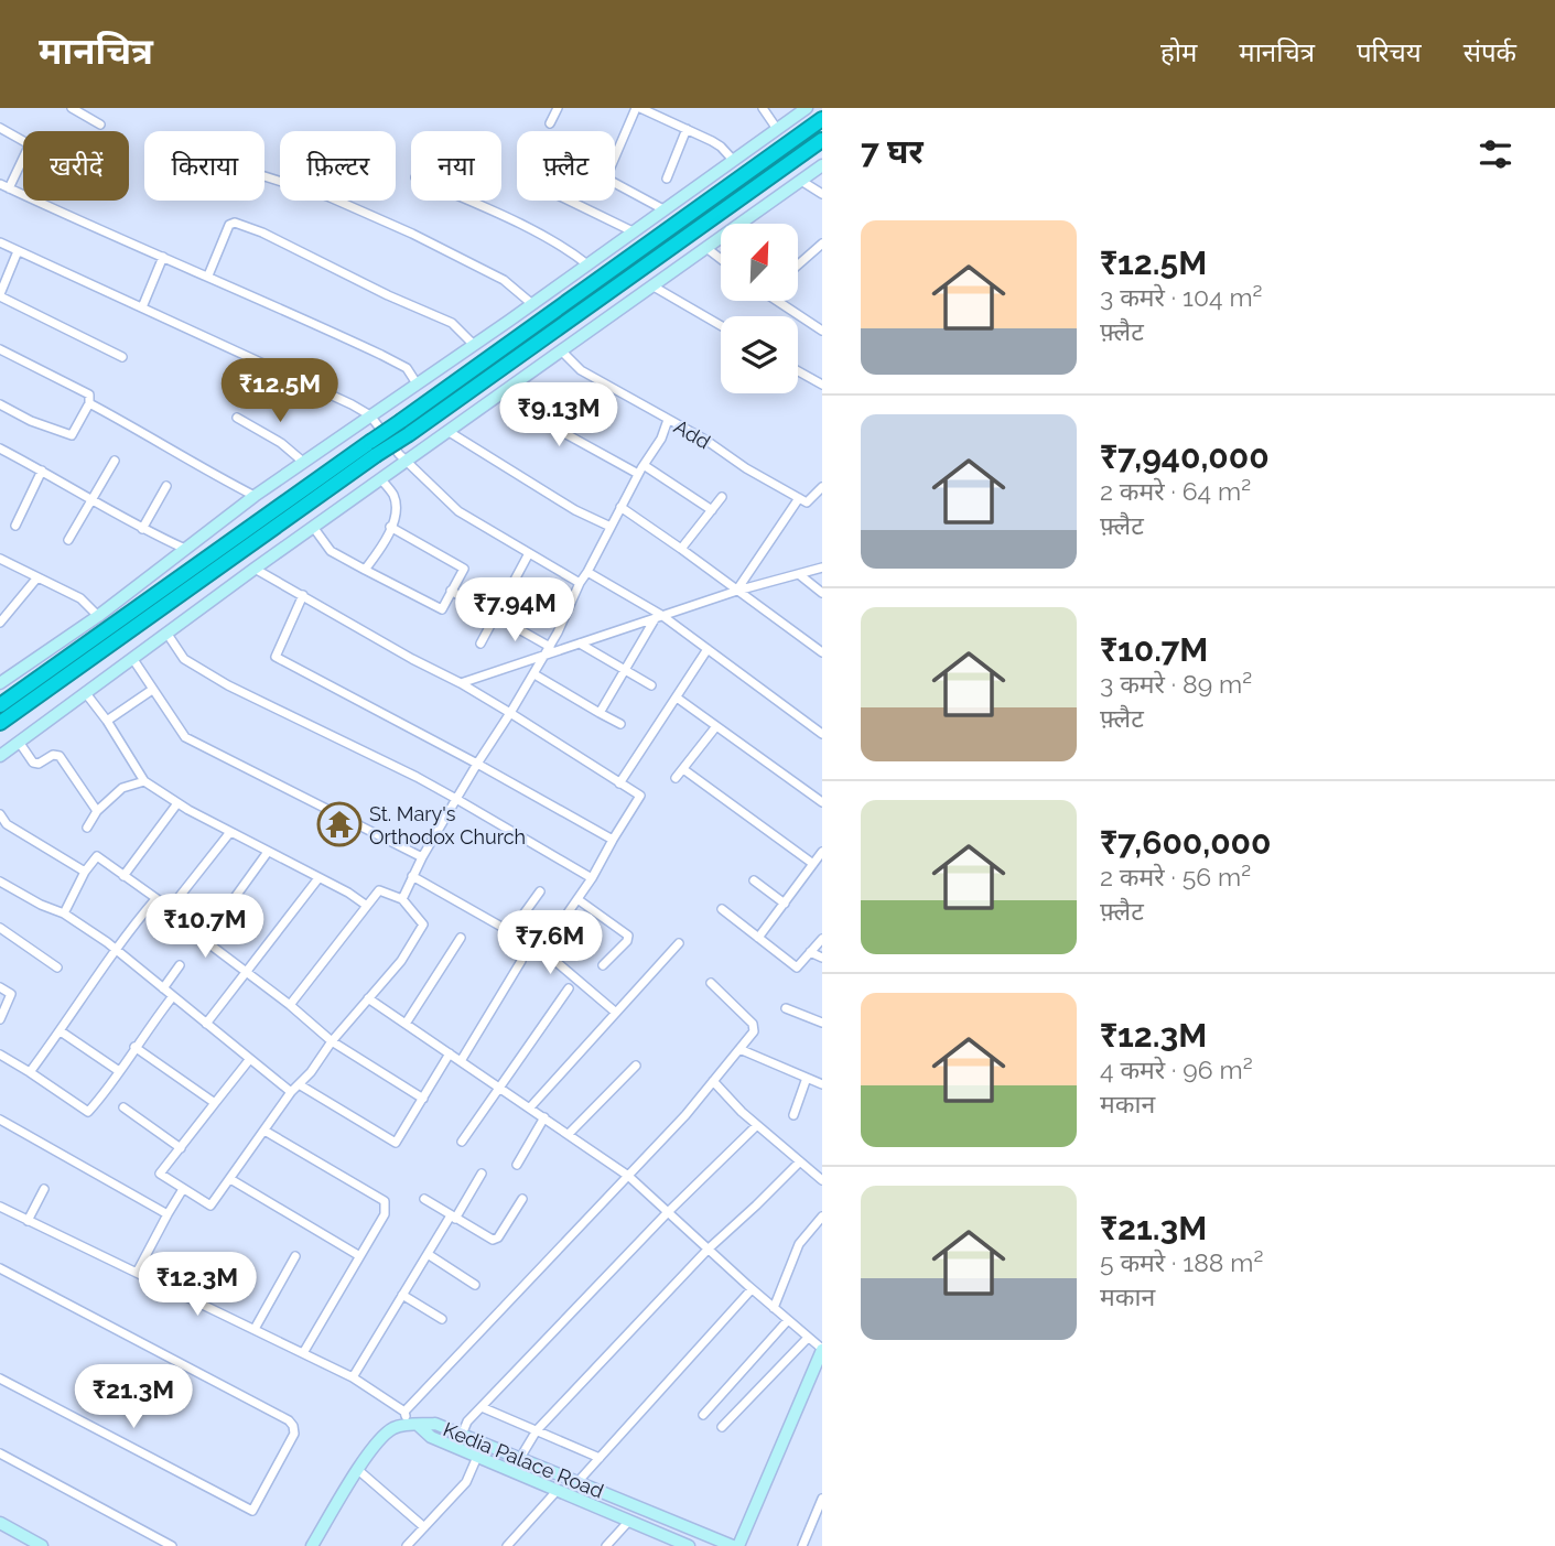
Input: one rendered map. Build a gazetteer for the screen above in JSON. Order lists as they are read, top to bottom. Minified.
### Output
{"streets":{"main road":["Kedia Palace Road"],"street":["Add"]},"places":{"temple":["St. Mary's Orthodox Church"]},"north":"top right","page":{"header":"मानचित्र","nav":["होम","मानचित्र","परिचय","संपर्क"],"heading":"7 घर","chip":["खरीदें","किराया","फ़िल्टर","नया","फ़्लैट"],"list":[{"name":"₹12.5M","note":"3 कमरे · 104 m² · फ़्लैट"},{"name":"₹7,940,000","note":"2 कमरे · 64 m² · फ़्लैट"},{"name":"₹10.7M","note":"3 कमरे · 89 m² · फ़्लैट"},{"name":"₹7,600,000","note":"2 कमरे · 56 m² · फ़्लैट"},{"name":"₹12.3M","note":"4 कमरे · 96 m² · मकान"},{"name":"₹21.3M","note":"5 कमरे · 188 m² · मकान"}],"price":["₹12.5M","₹9.13M","₹7.94M","₹10.7M","₹7.6M","₹12.3M","₹21.3M"]}}
